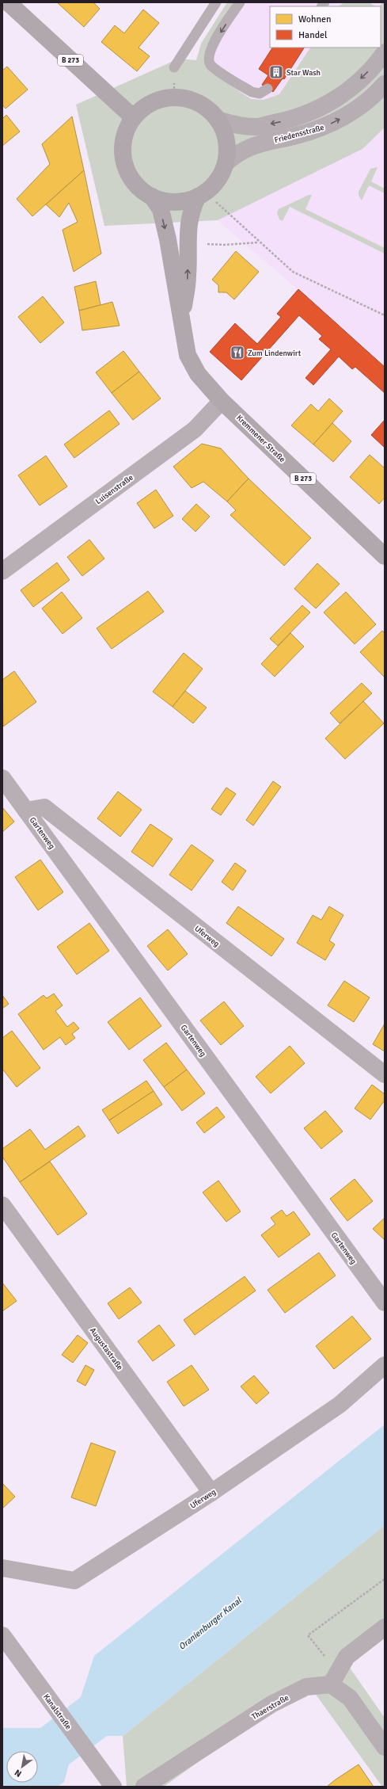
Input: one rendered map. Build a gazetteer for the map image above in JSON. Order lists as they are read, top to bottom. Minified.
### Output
{"streets":{"main road":["B 273","Kremmener Straße"],"street":["Friedensstraße","Luisenstraße","Gartenweg","Uferweg","Augustastraße","Thaerstraße","Kanalstraße"]},"crossings":[["B 273","Friedensstraße"],["B 273","Kremmener Straße"],["Friedensstraße","Kremmener Straße"],["Kremmener Straße","Luisenstraße"],["Gartenweg","Uferweg"],["Uferweg","Augustastraße"]],"water":["Oranienburger Kanal"],"places":{"building":["Star Wash"],"restaurant":["Zum Lindenwirt"]},"legend":["Wohnen","Handel"],"north":"bottom left"}
